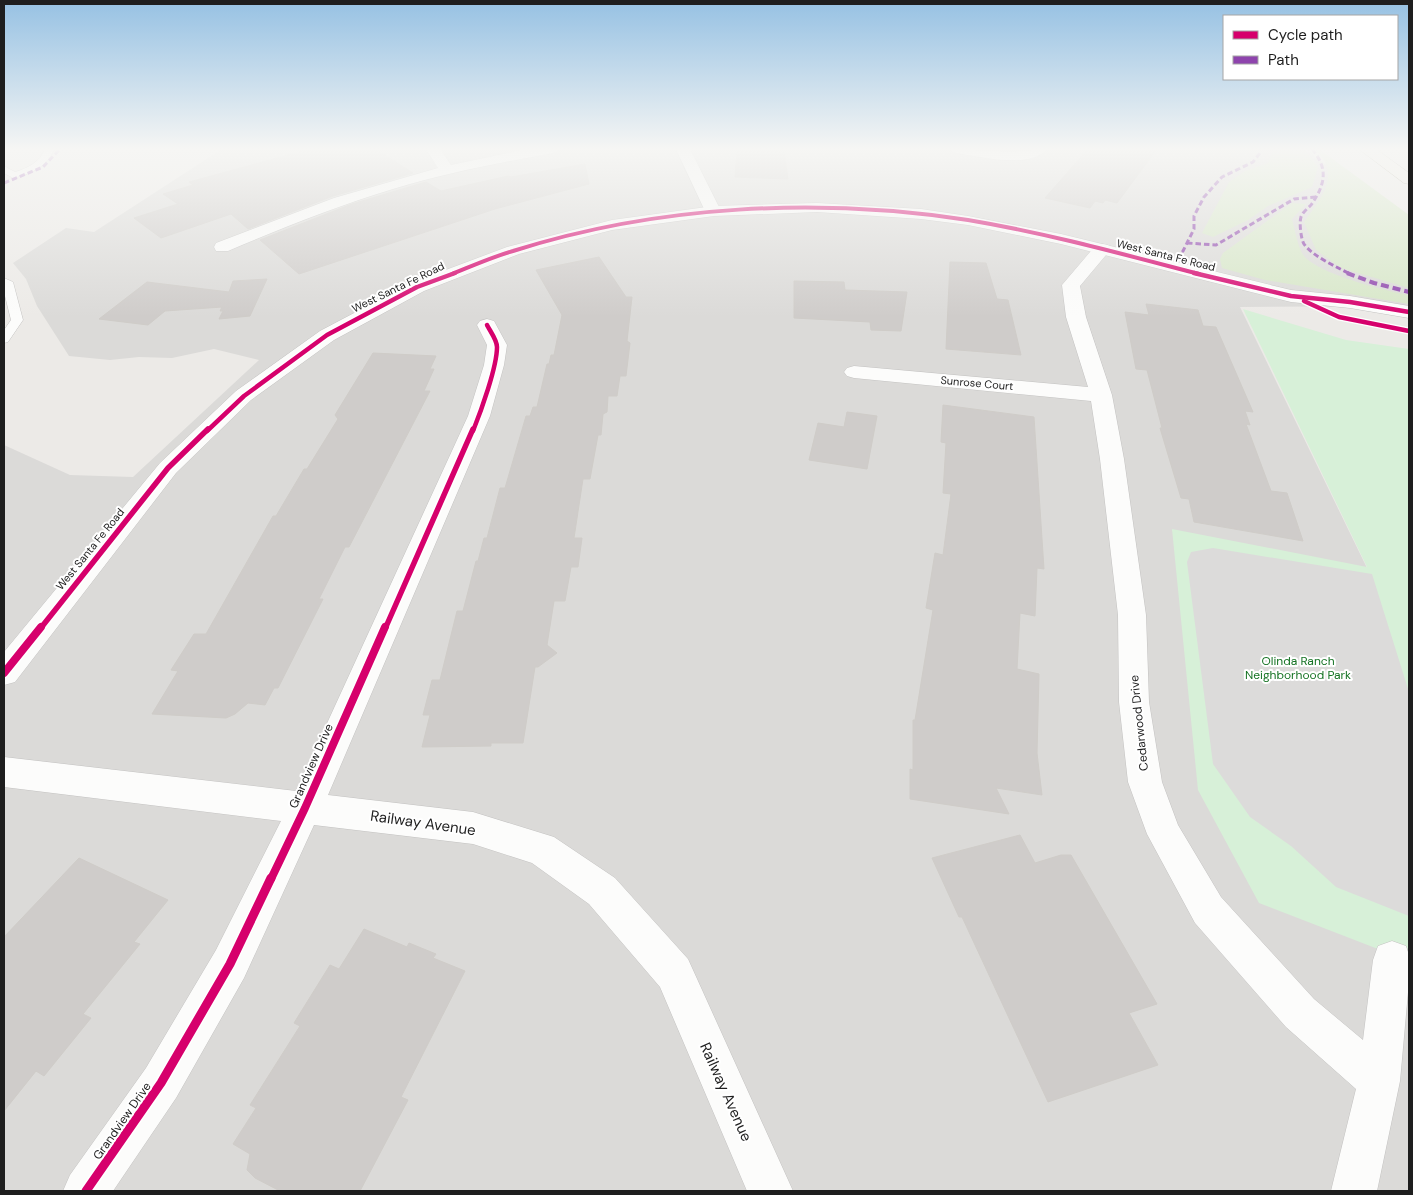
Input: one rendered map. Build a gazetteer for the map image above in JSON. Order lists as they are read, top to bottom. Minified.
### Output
{"streets":{"street":["West Santa Fe Road","Sunrose Court","Cedarwood Drive","Grandview Drive","Railway Avenue"]},"crossings":[["West Santa Fe Road","Cedarwood Drive"],["Sunrose Court","Cedarwood Drive"],["Grandview Drive","Railway Avenue"]],"parks":["Olinda Ranch Neighborhood Park"],"legend":["Cycle path","Path"]}
